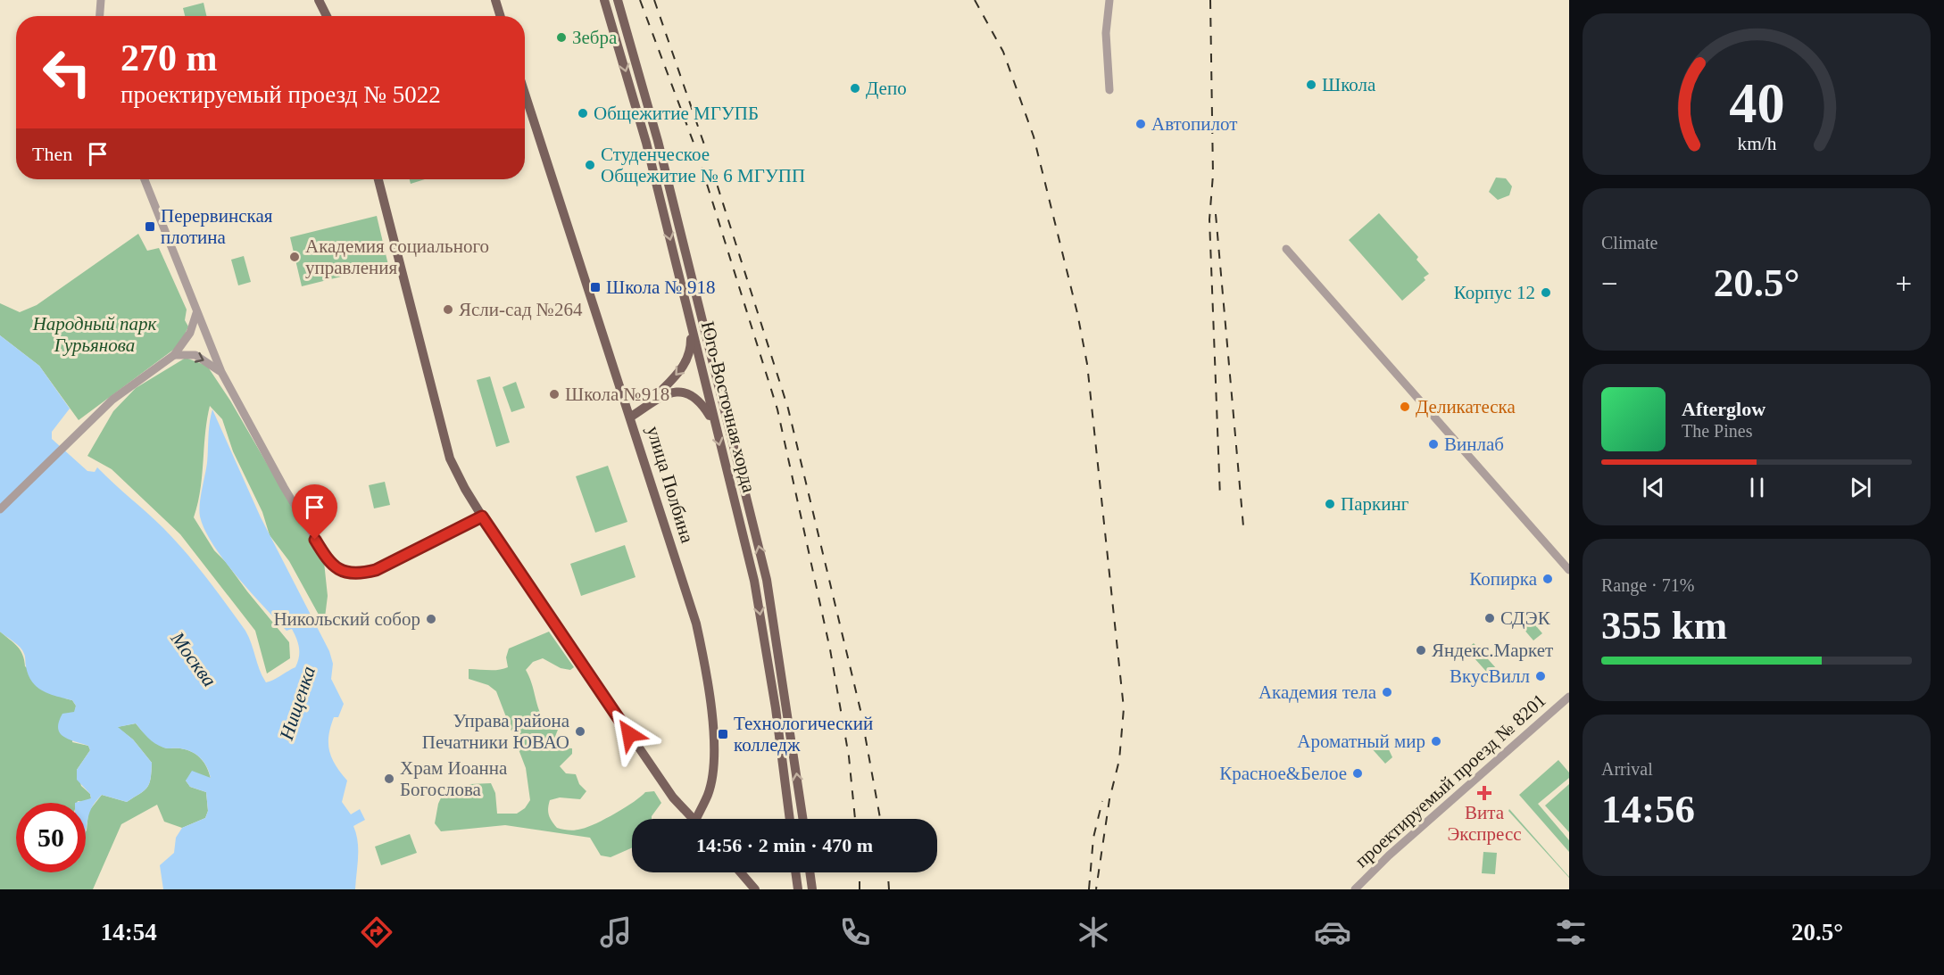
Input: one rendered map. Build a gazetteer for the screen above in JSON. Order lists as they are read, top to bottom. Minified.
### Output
{"streets":{"main road":["Юго-Восточная хорда","улица Полбина"],"street":["проектируемый проезд № 8201"]},"water":["Москва","Нищенка"],"parks":["Народный парк Гурьянова"],"places":{"other":["Зебра","Школа","Депо","Общежитие МГУПБ","Автопилот","Студенческое Общежитие № 6 МГУПП","Академия социального управления","Корпус 12","Ясли-сад №264","Школа №918","Деликатеска","Винлаб","Паркинг","Копирка","СДЭК","Никольский собор","Яндекс.Маркет","ВкусВилл","Академия тела","Управа района Печатники ЮВАО","Ароматный мир","Красное&Белое","Храм Иоанна Богослова"],"transit":["Перервинская плотина","Школа № 918","Технологический колледж"],"health":["Вита Экспресс"]},"page":{"turn":["270 m","проектируемый проезд № 5022"],"then":"Then","tile":["Climate",["Range · 71%","355 km"],["Arrival","14:56"]],"heat":["−","20.5°","+"],"song":["Afterglow","The Pines"],"limit":"50","trip":"14:56 · 2 min · 470 m","tabs":["14:54","20.5°"],"gauge":["40","km/h"]}}
